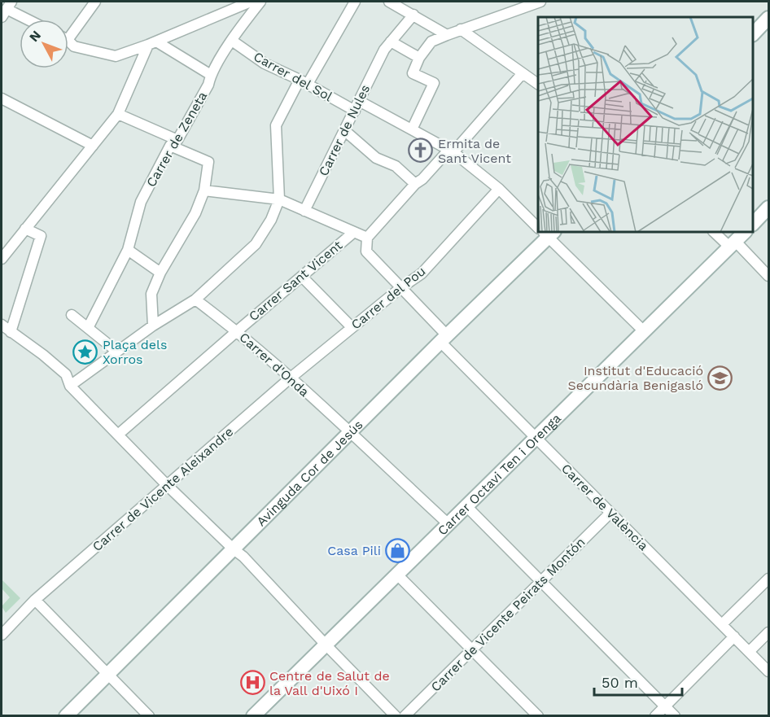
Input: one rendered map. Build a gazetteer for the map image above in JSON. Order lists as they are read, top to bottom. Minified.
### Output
{"streets":{"street":["Carrer del Sol","Carrer de Nules","Carrer de Zeneta","Carrer Sant Vicent","Carrer del Pou","Carrer d'Onda","Avinguda Cor de Jesús","Carrer Octavi Ten i Orenga","Carrer de Vicente Aleixandre","Carrer de València","Carrer de Vicente Peirats Montón"]},"crossings":[["Carrer del Sol","Carrer de Nules"],["Carrer del Sol","Carrer de Zeneta"],["Carrer del Sol","Carrer del Pou"],["Carrer del Sol","Avinguda Cor de Jesús"],["Carrer del Sol","Carrer Octavi Ten i Orenga"],["Carrer Sant Vicent","Carrer d'Onda"],["Carrer del Pou","Carrer d'Onda"],["Carrer del Pou","Carrer de Vicente Aleixandre"],["Carrer del Pou","Carrer de València"],["Carrer d'Onda","Avinguda Cor de Jesús"],["Carrer d'Onda","Carrer Octavi Ten i Orenga"],["Carrer d'Onda","Carrer de Vicente Aleixandre"],["Avinguda Cor de Jesús","Carrer de València"],["Carrer Octavi Ten i Orenga","Carrer de València"],["Carrer de València","Carrer de Vicente Peirats Montón"]],"places":{"church":["Ermita de Sant Vicent"],"place":["Plaça dels Xorros"],"school or university":["Institut d'Educació Secundària Benigasló"],"shop":["Casa Pili"],"hospital":["Centre de Salut de la Vall d'Uixó I"]},"scale_bar":"50 m","north":"top left"}
